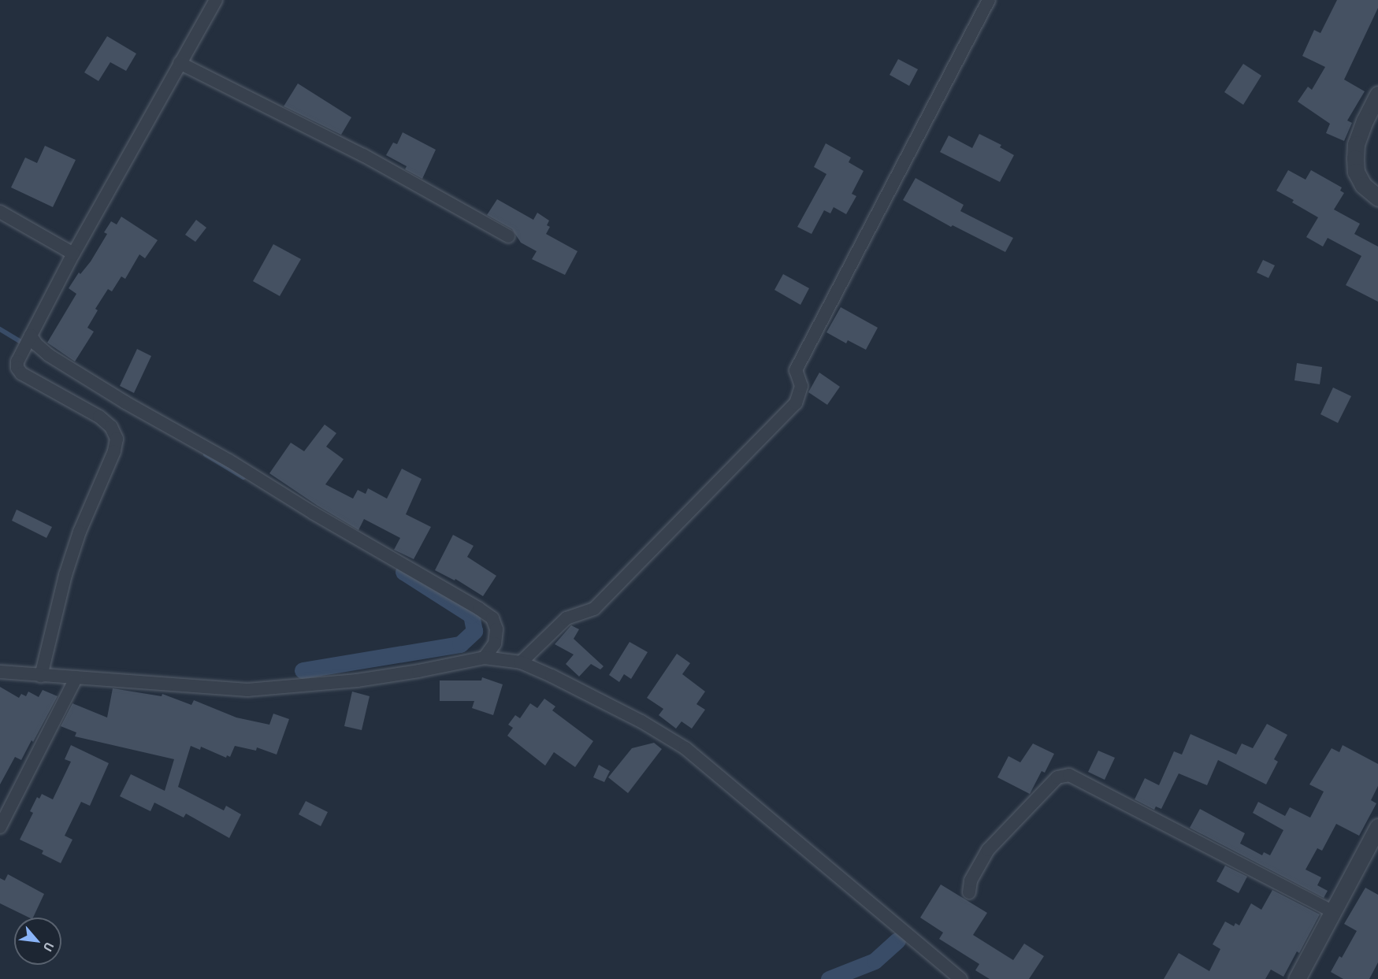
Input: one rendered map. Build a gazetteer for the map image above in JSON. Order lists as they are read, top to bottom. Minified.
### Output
{"north":"bottom right"}
